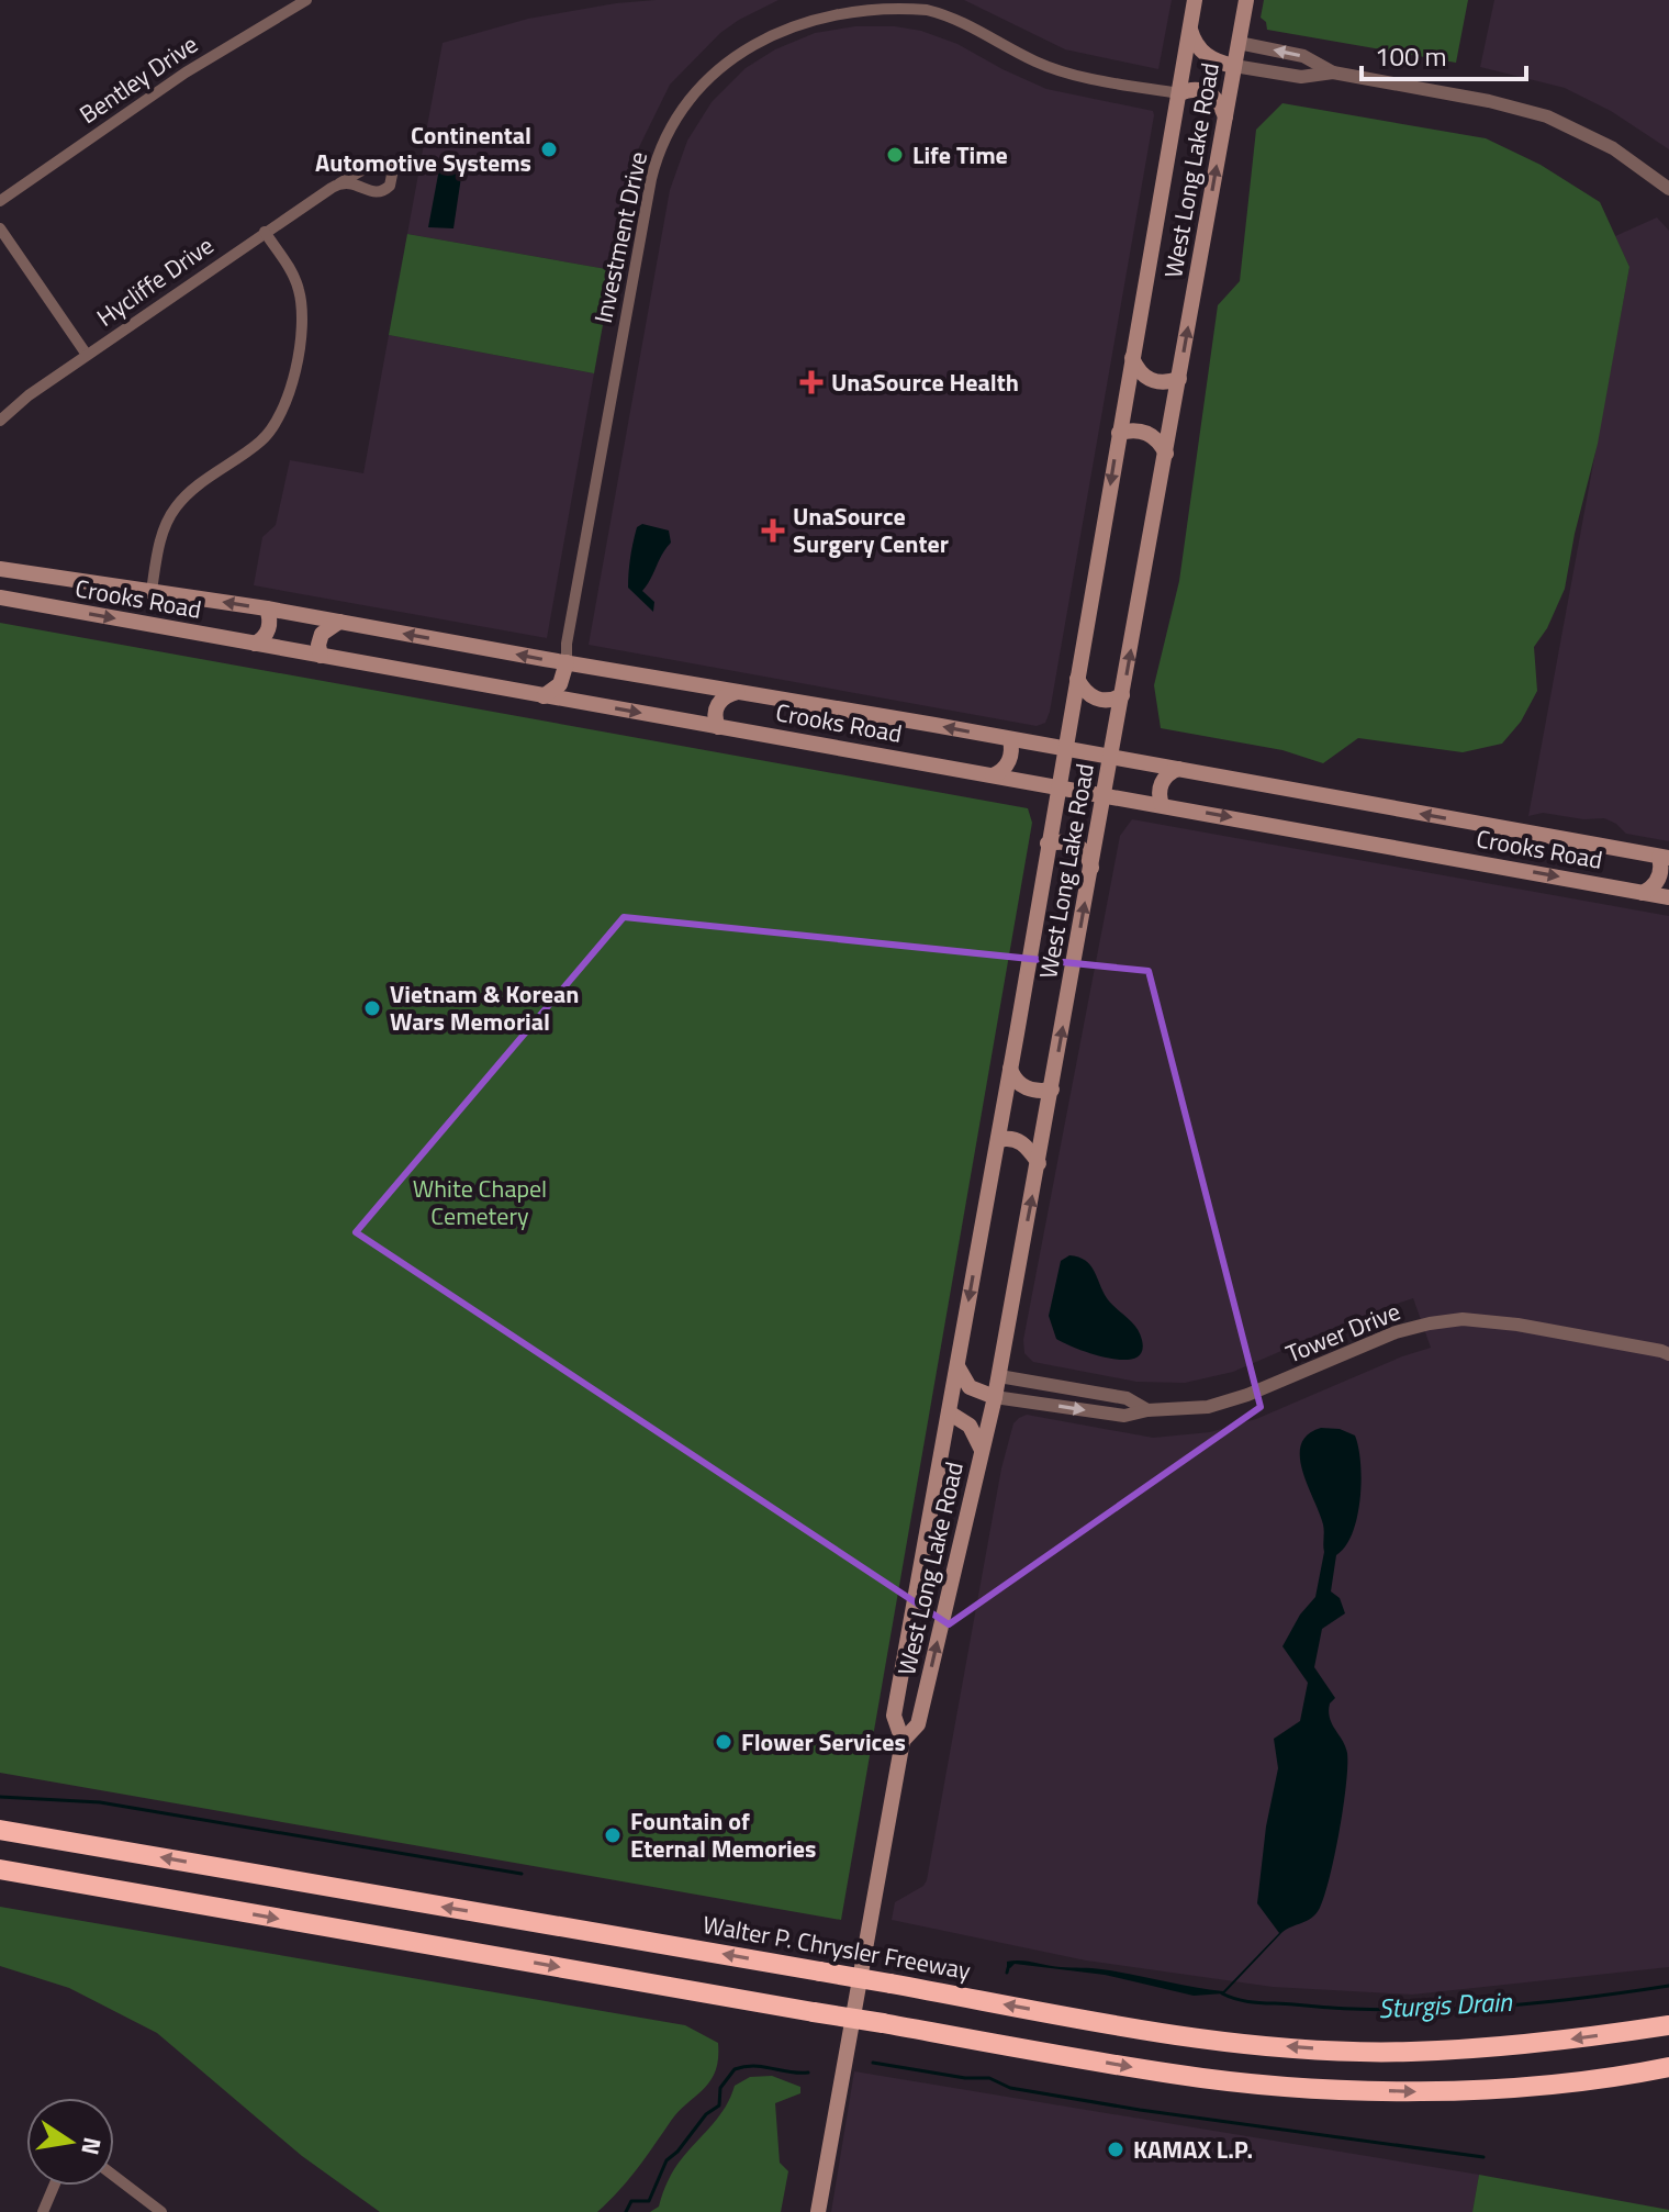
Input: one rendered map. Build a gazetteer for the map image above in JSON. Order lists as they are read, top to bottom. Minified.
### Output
{"streets":{"highway":["Walter P. Chrysler Freeway"],"main road":["West Long Lake Road","Crooks Road"],"street":["Bentley Drive","Investment Drive","Hycliffe Drive","Tower Drive"]},"crossings":[["West Long Lake Road","Investment Drive"],["West Long Lake Road","Crooks Road"],["West Long Lake Road","Tower Drive"],["Investment Drive","Crooks Road"]],"water":["Sturgis Drain"],"parks":["White Chapel Cemetery"],"places":{"other":["Continental Automotive Systems","Life Time","Vietnam & Korean Wars Memorial","Flower Services","Fountain of Eternal Memories","KAMAX L.P."],"health":["UnaSource Health","UnaSource Surgery Center"]},"scale_bar":"100 m","north":"right"}
